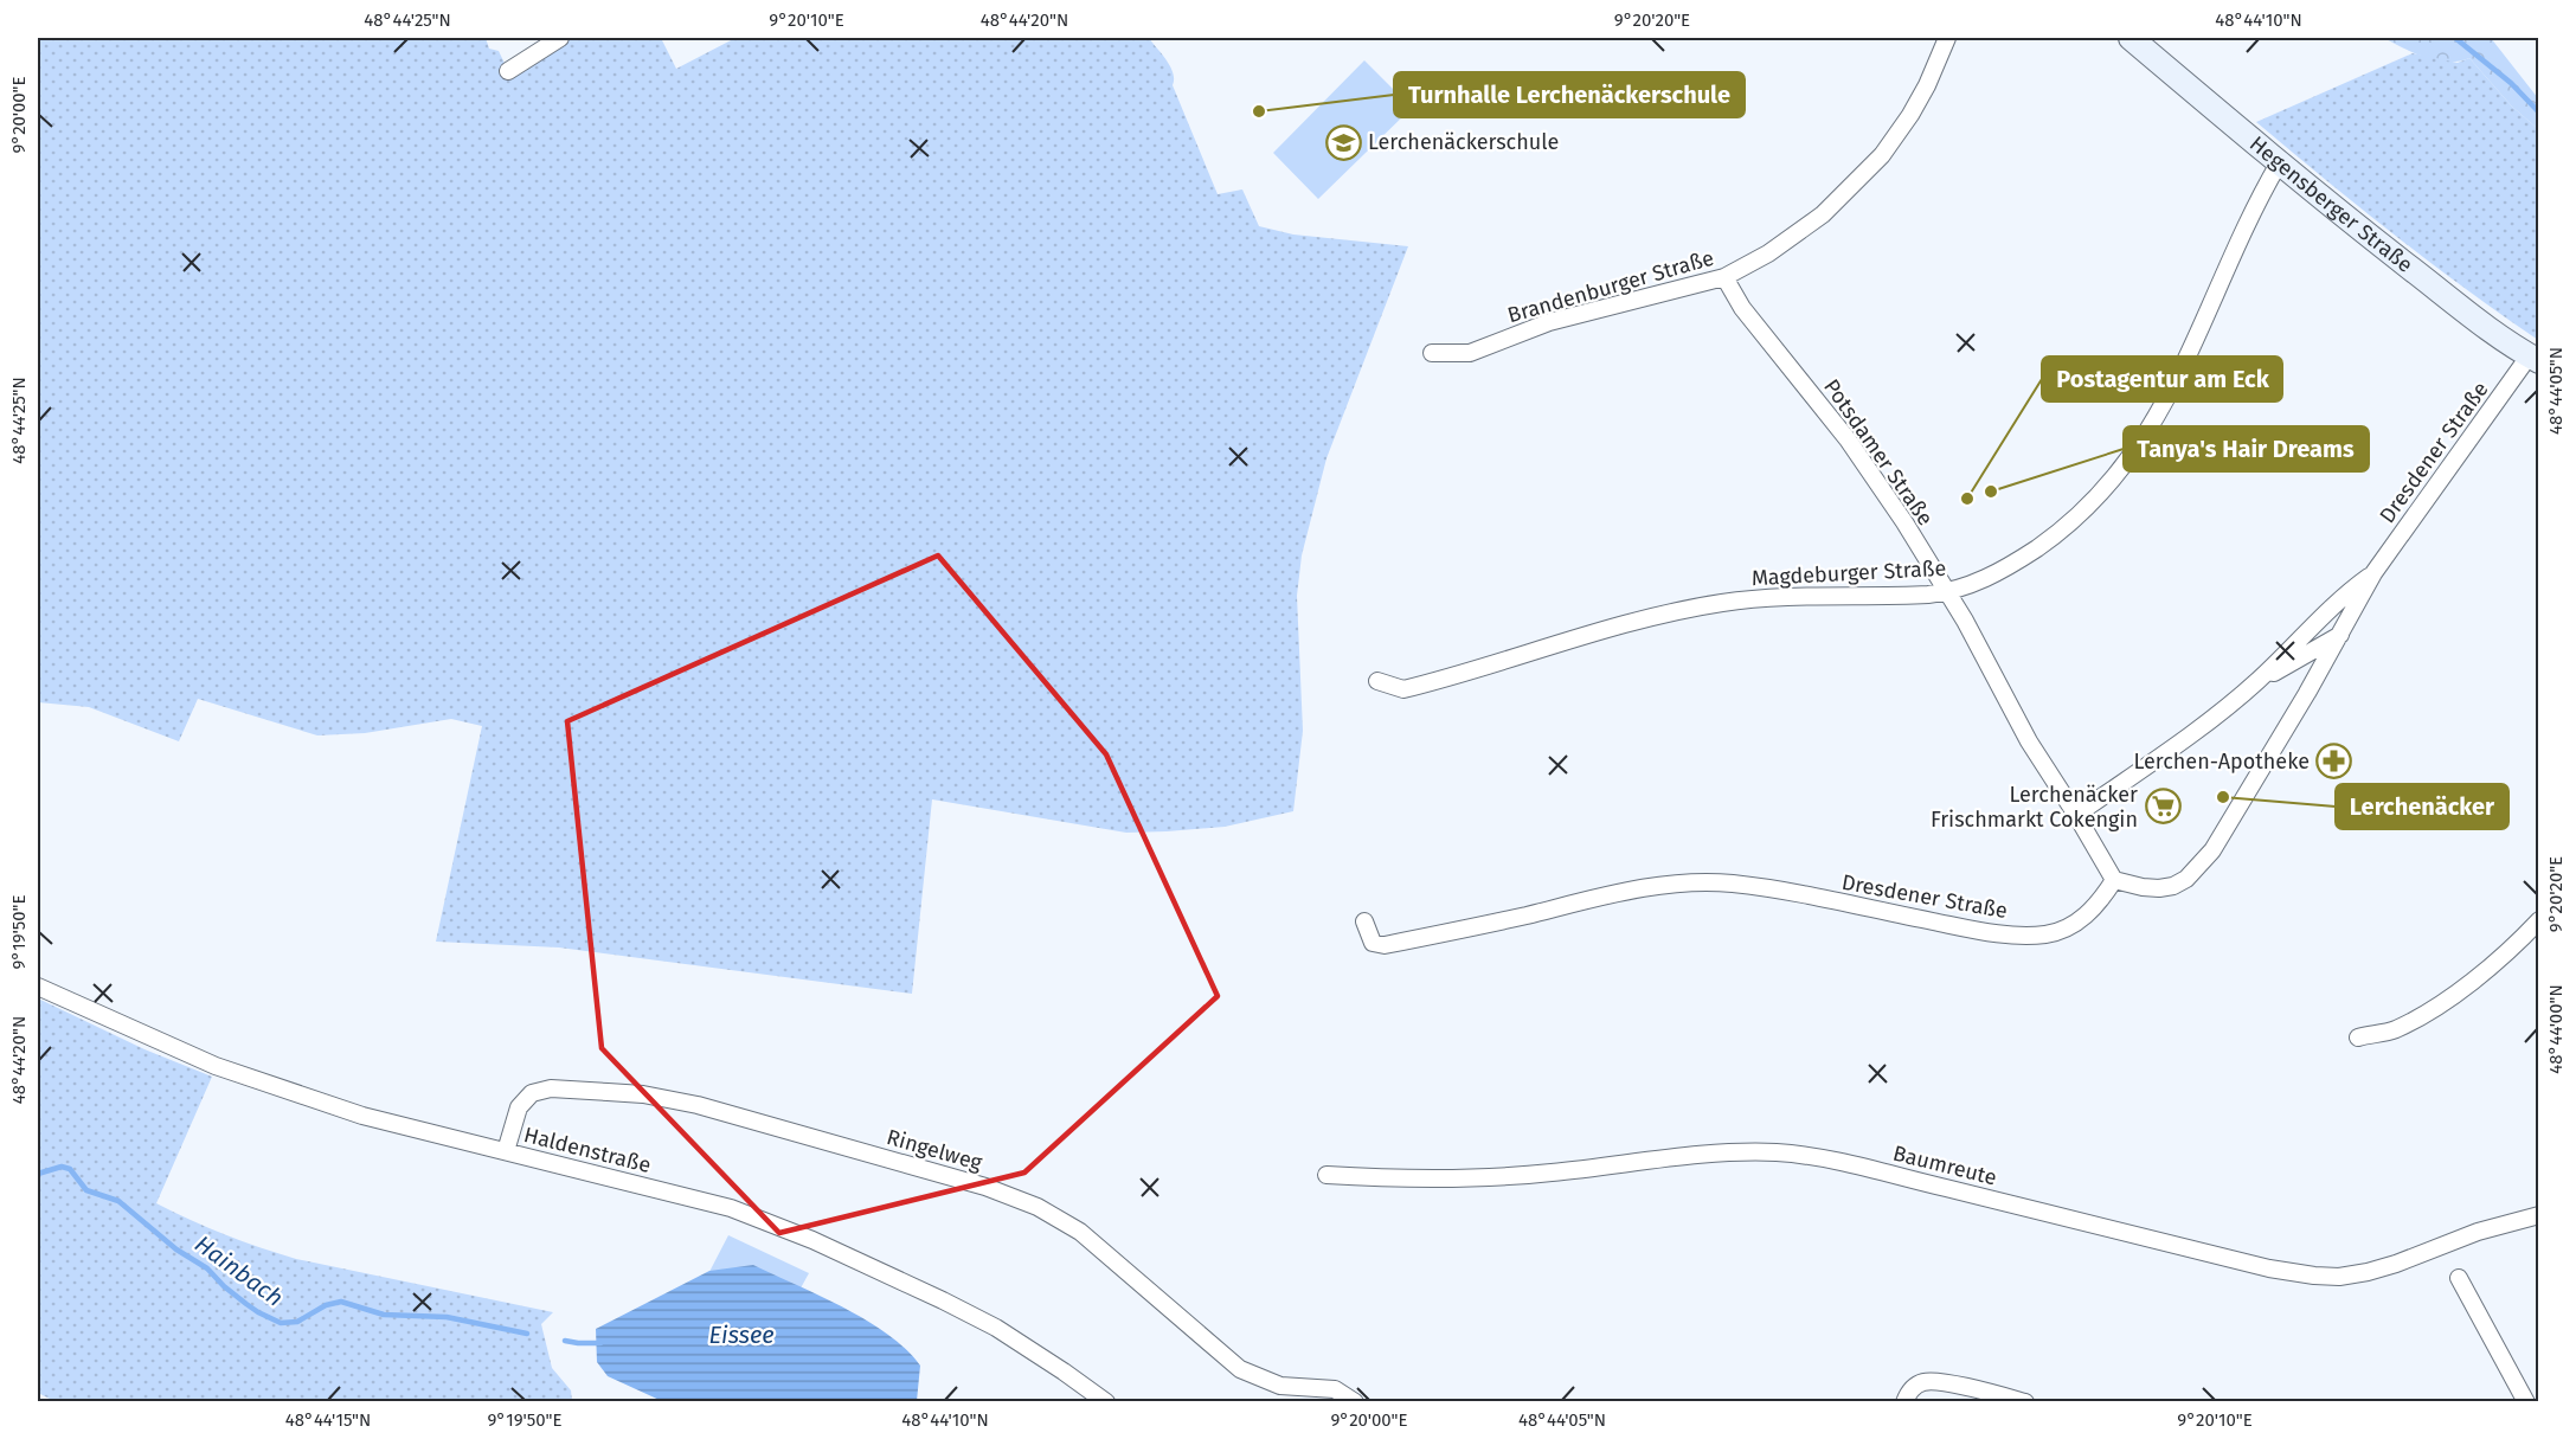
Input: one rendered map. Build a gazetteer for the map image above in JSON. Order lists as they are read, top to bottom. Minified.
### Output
{"streets":{"street":["Hegensberger Straße","Brandenburger Straße","Potsdamer Straße","Dresdener Straße","Magdeburger Straße","Haldenstraße","Ringelweg","Baumreute"]},"crossings":[["Hegensberger Straße","Dresdener Straße"],["Hegensberger Straße","Magdeburger Straße"],["Brandenburger Straße","Potsdamer Straße"],["Potsdamer Straße","Dresdener Straße"],["Potsdamer Straße","Magdeburger Straße"],["Haldenstraße","Ringelweg"]],"water":["Hainbach","Eissee"],"places":{"other":["Turnhalle Lerchenäckerschule","Tanya's Hair Dreams","Postagentur am Eck","Lerchenäcker"],"school or university":["Lerchenäckerschule"],"pharmacy":["Lerchen-Apotheke"],"supermarket":["Lerchenäcker Frischmarkt Cokengin"]},"coordinates":["48°44'25\"N","9°20'10\"E","48°44'20\"N","9°20'20\"E","48°44'10\"N","9°20'00\"E","48°44'05\"N","9°19'50\"E","48°44'00\"N","48°44'15\"N"]}
